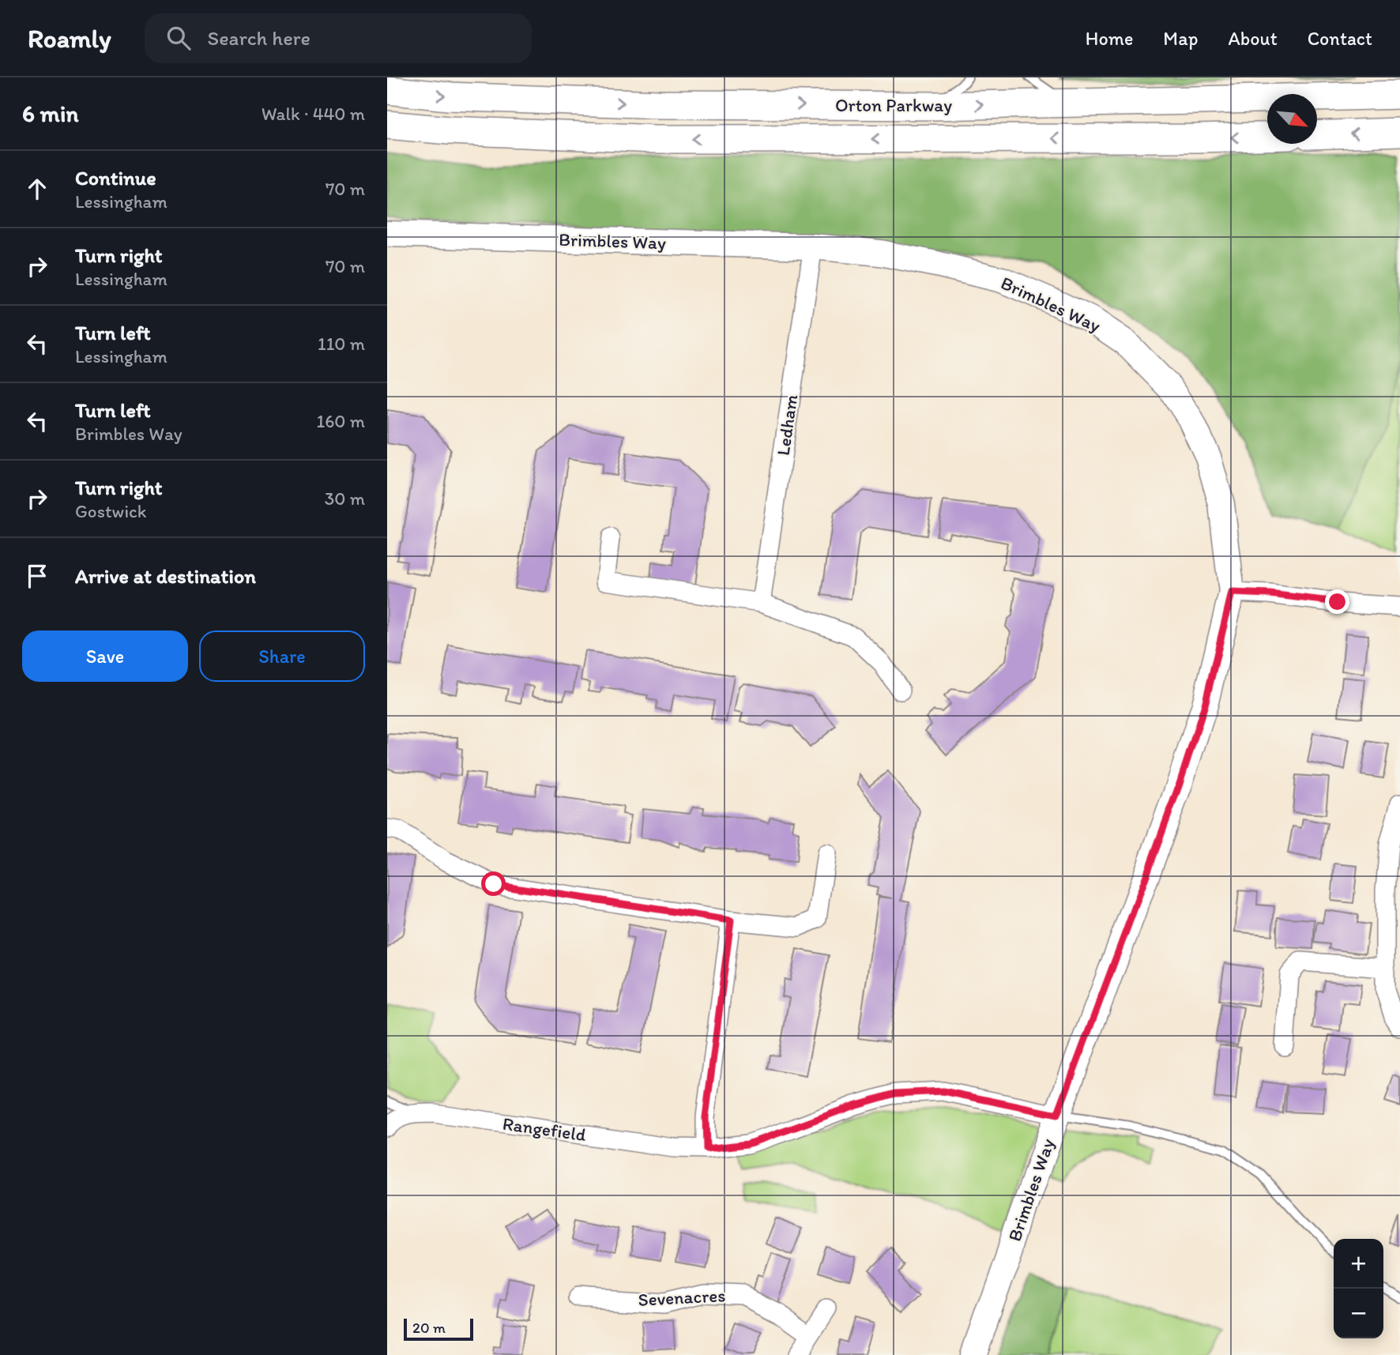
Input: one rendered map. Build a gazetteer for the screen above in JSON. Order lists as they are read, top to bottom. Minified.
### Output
{"streets":{"main road":["Orton Parkway"],"street":["Brimbles Way","Ledham","Rangefield","Sevenacres"]},"crossings":[["Brimbles Way","Ledham"],["Brimbles Way","Rangefield"]],"scale_bar":"20 m","north":"bottom right","page":{"header":"Roamly","search":"Search here","nav":["Home","Map","About","Contact"],"heading":["6 min","Walk · 440 m"],"list":[["Continue","Lessingham","70 m"],["Turn right","Lessingham","70 m"],["Turn left","Lessingham","110 m"],["Turn left","Brimbles Way","160 m"],["Turn right","Gostwick","30 m"],"Arrive at destination"],"buttons":["Save","Share"],"map_buttons":["+","−"],"scale":"20 m"}}
